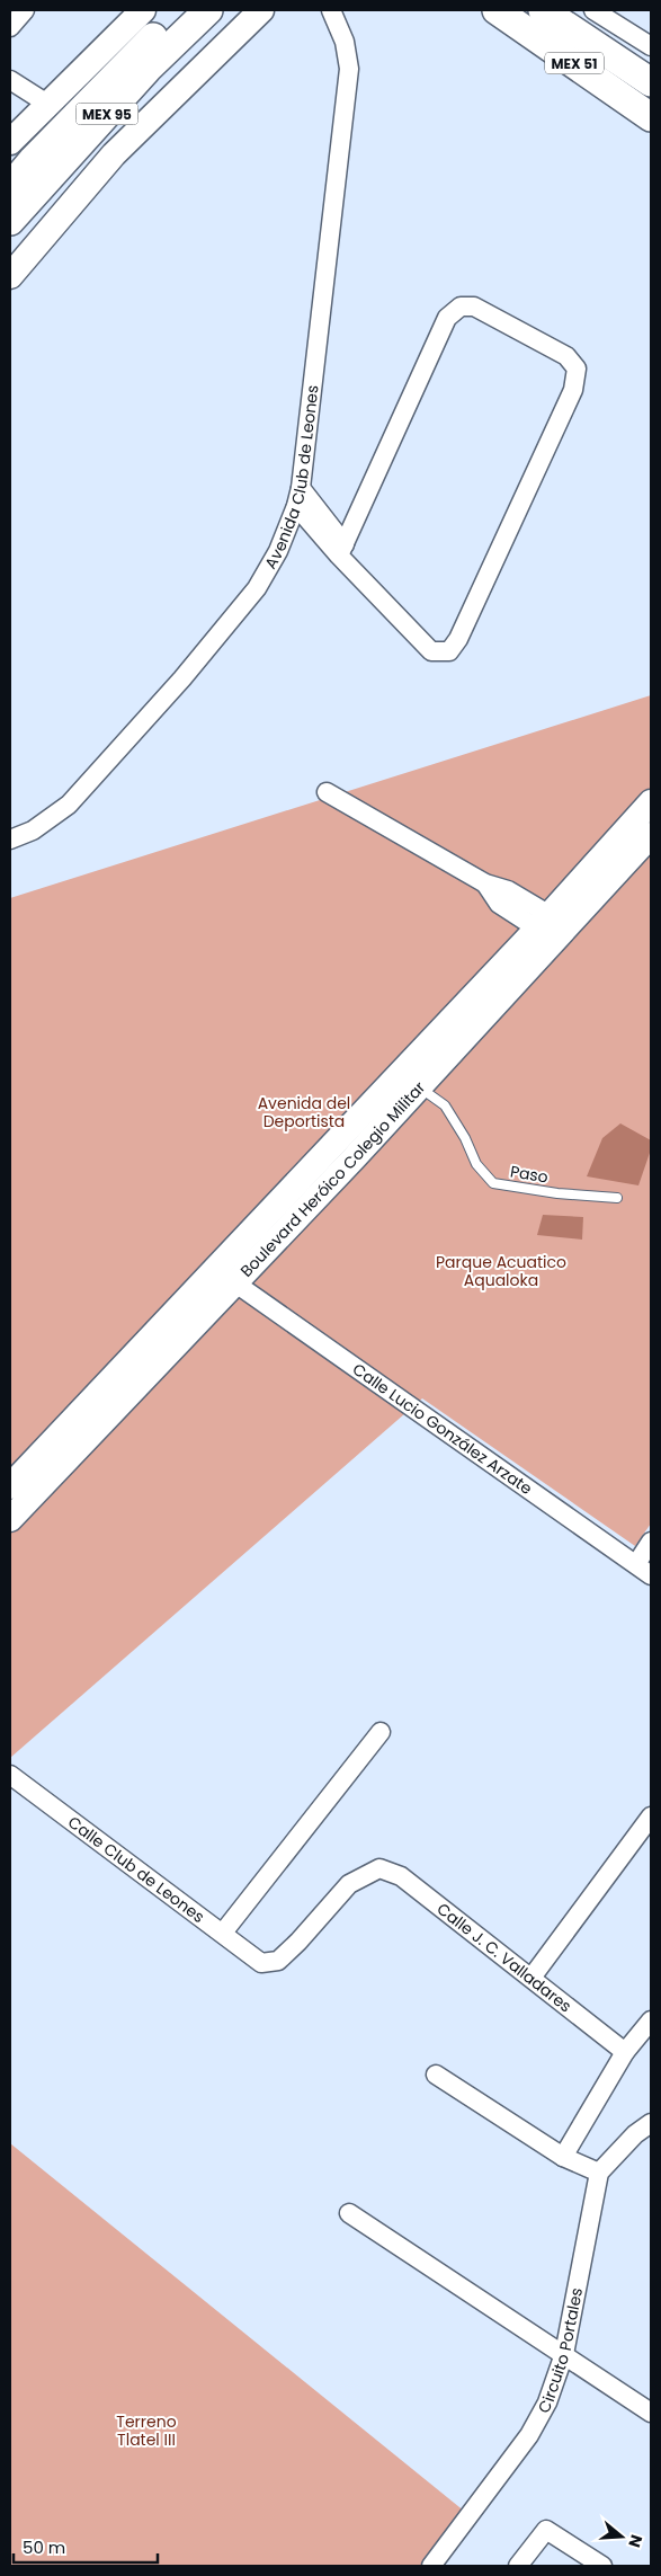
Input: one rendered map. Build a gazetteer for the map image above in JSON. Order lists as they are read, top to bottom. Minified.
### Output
{"streets":{"main road":["MEX 51","MEX 95","Boulevard Heróico Colegio Militar"],"street":["Avenida Club de Leones","Calle Lucio González Arzate","Calle Club de Leones","Calle J. C. Valladares","Circuito Portales"],"lane":["Paso"]},"crossings":[["Paso","Boulevard Heróico Colegio Militar"],["Boulevard Heróico Colegio Militar","Calle Lucio González Arzate"],["Calle Club de Leones","Calle J. C. Valladares"]],"parks":["Avenida del Deportista","Parque Acuatico Aqualoka","Terreno Tlatel III"],"scale_bar":"50 m","north":"right"}
